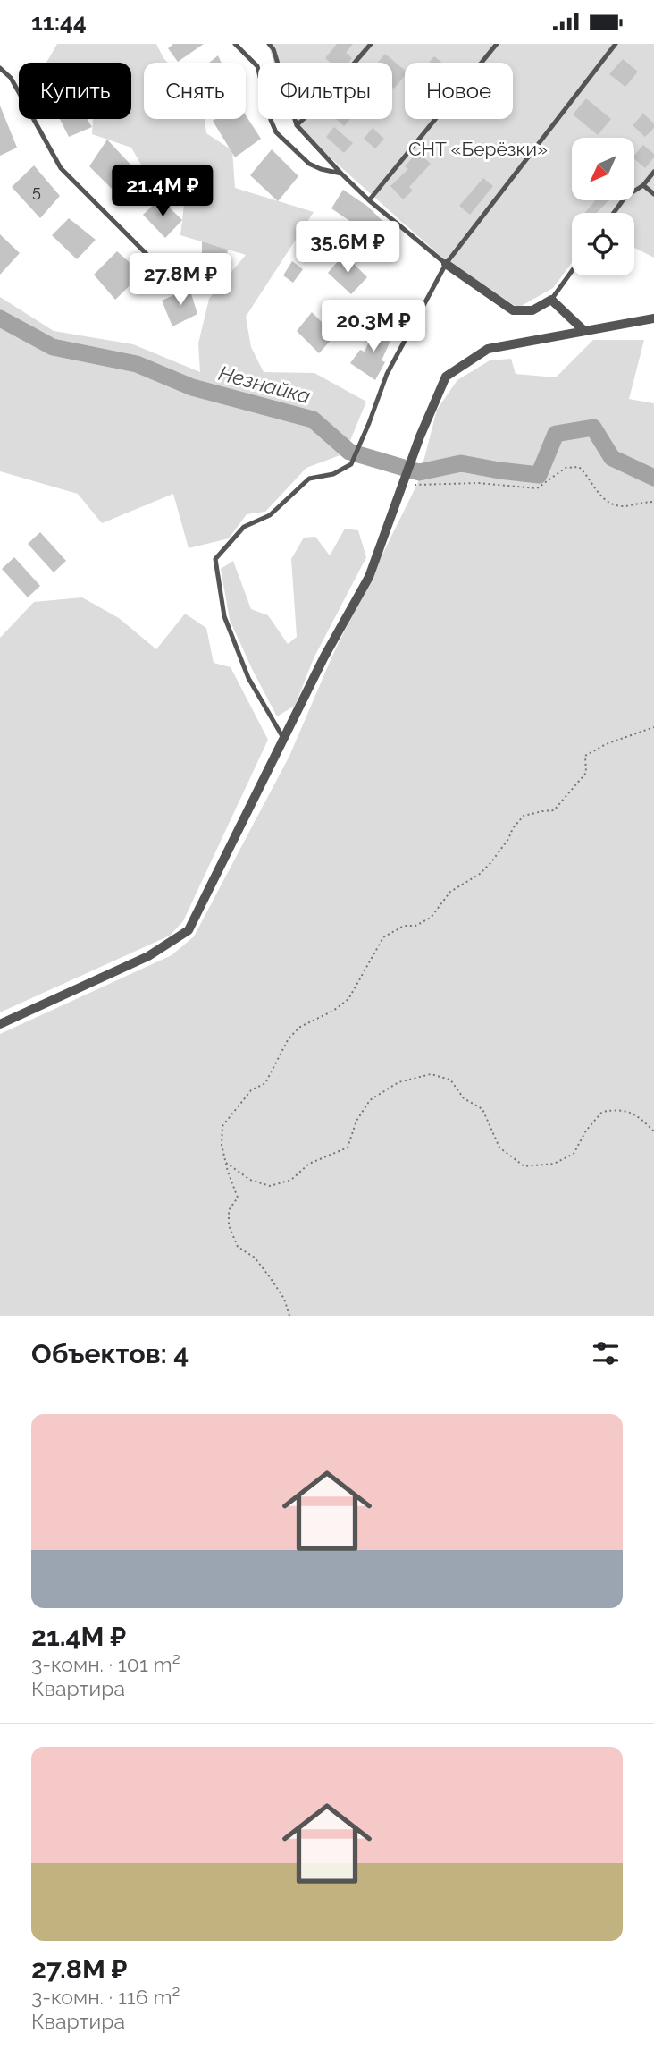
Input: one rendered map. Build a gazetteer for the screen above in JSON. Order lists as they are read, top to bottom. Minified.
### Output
{"water":["Незнайка"],"parks":["СНТ «Берёзки»"],"house_numbers":["5"],"north":"bottom left","page":{"status":"11:44","chip":["Купить","Снять","Фильтры","Новое"],"price":["21.4M ₽","35.6M ₽","27.8M ₽","20.3M ₽"],"heading":"Объектов: 4","list":[{"name":"21.4M ₽","note":"3-комн. · 101 m² · Квартира"},{"name":"27.8M ₽","note":"3-комн. · 116 m² · Квартира"}]}}
